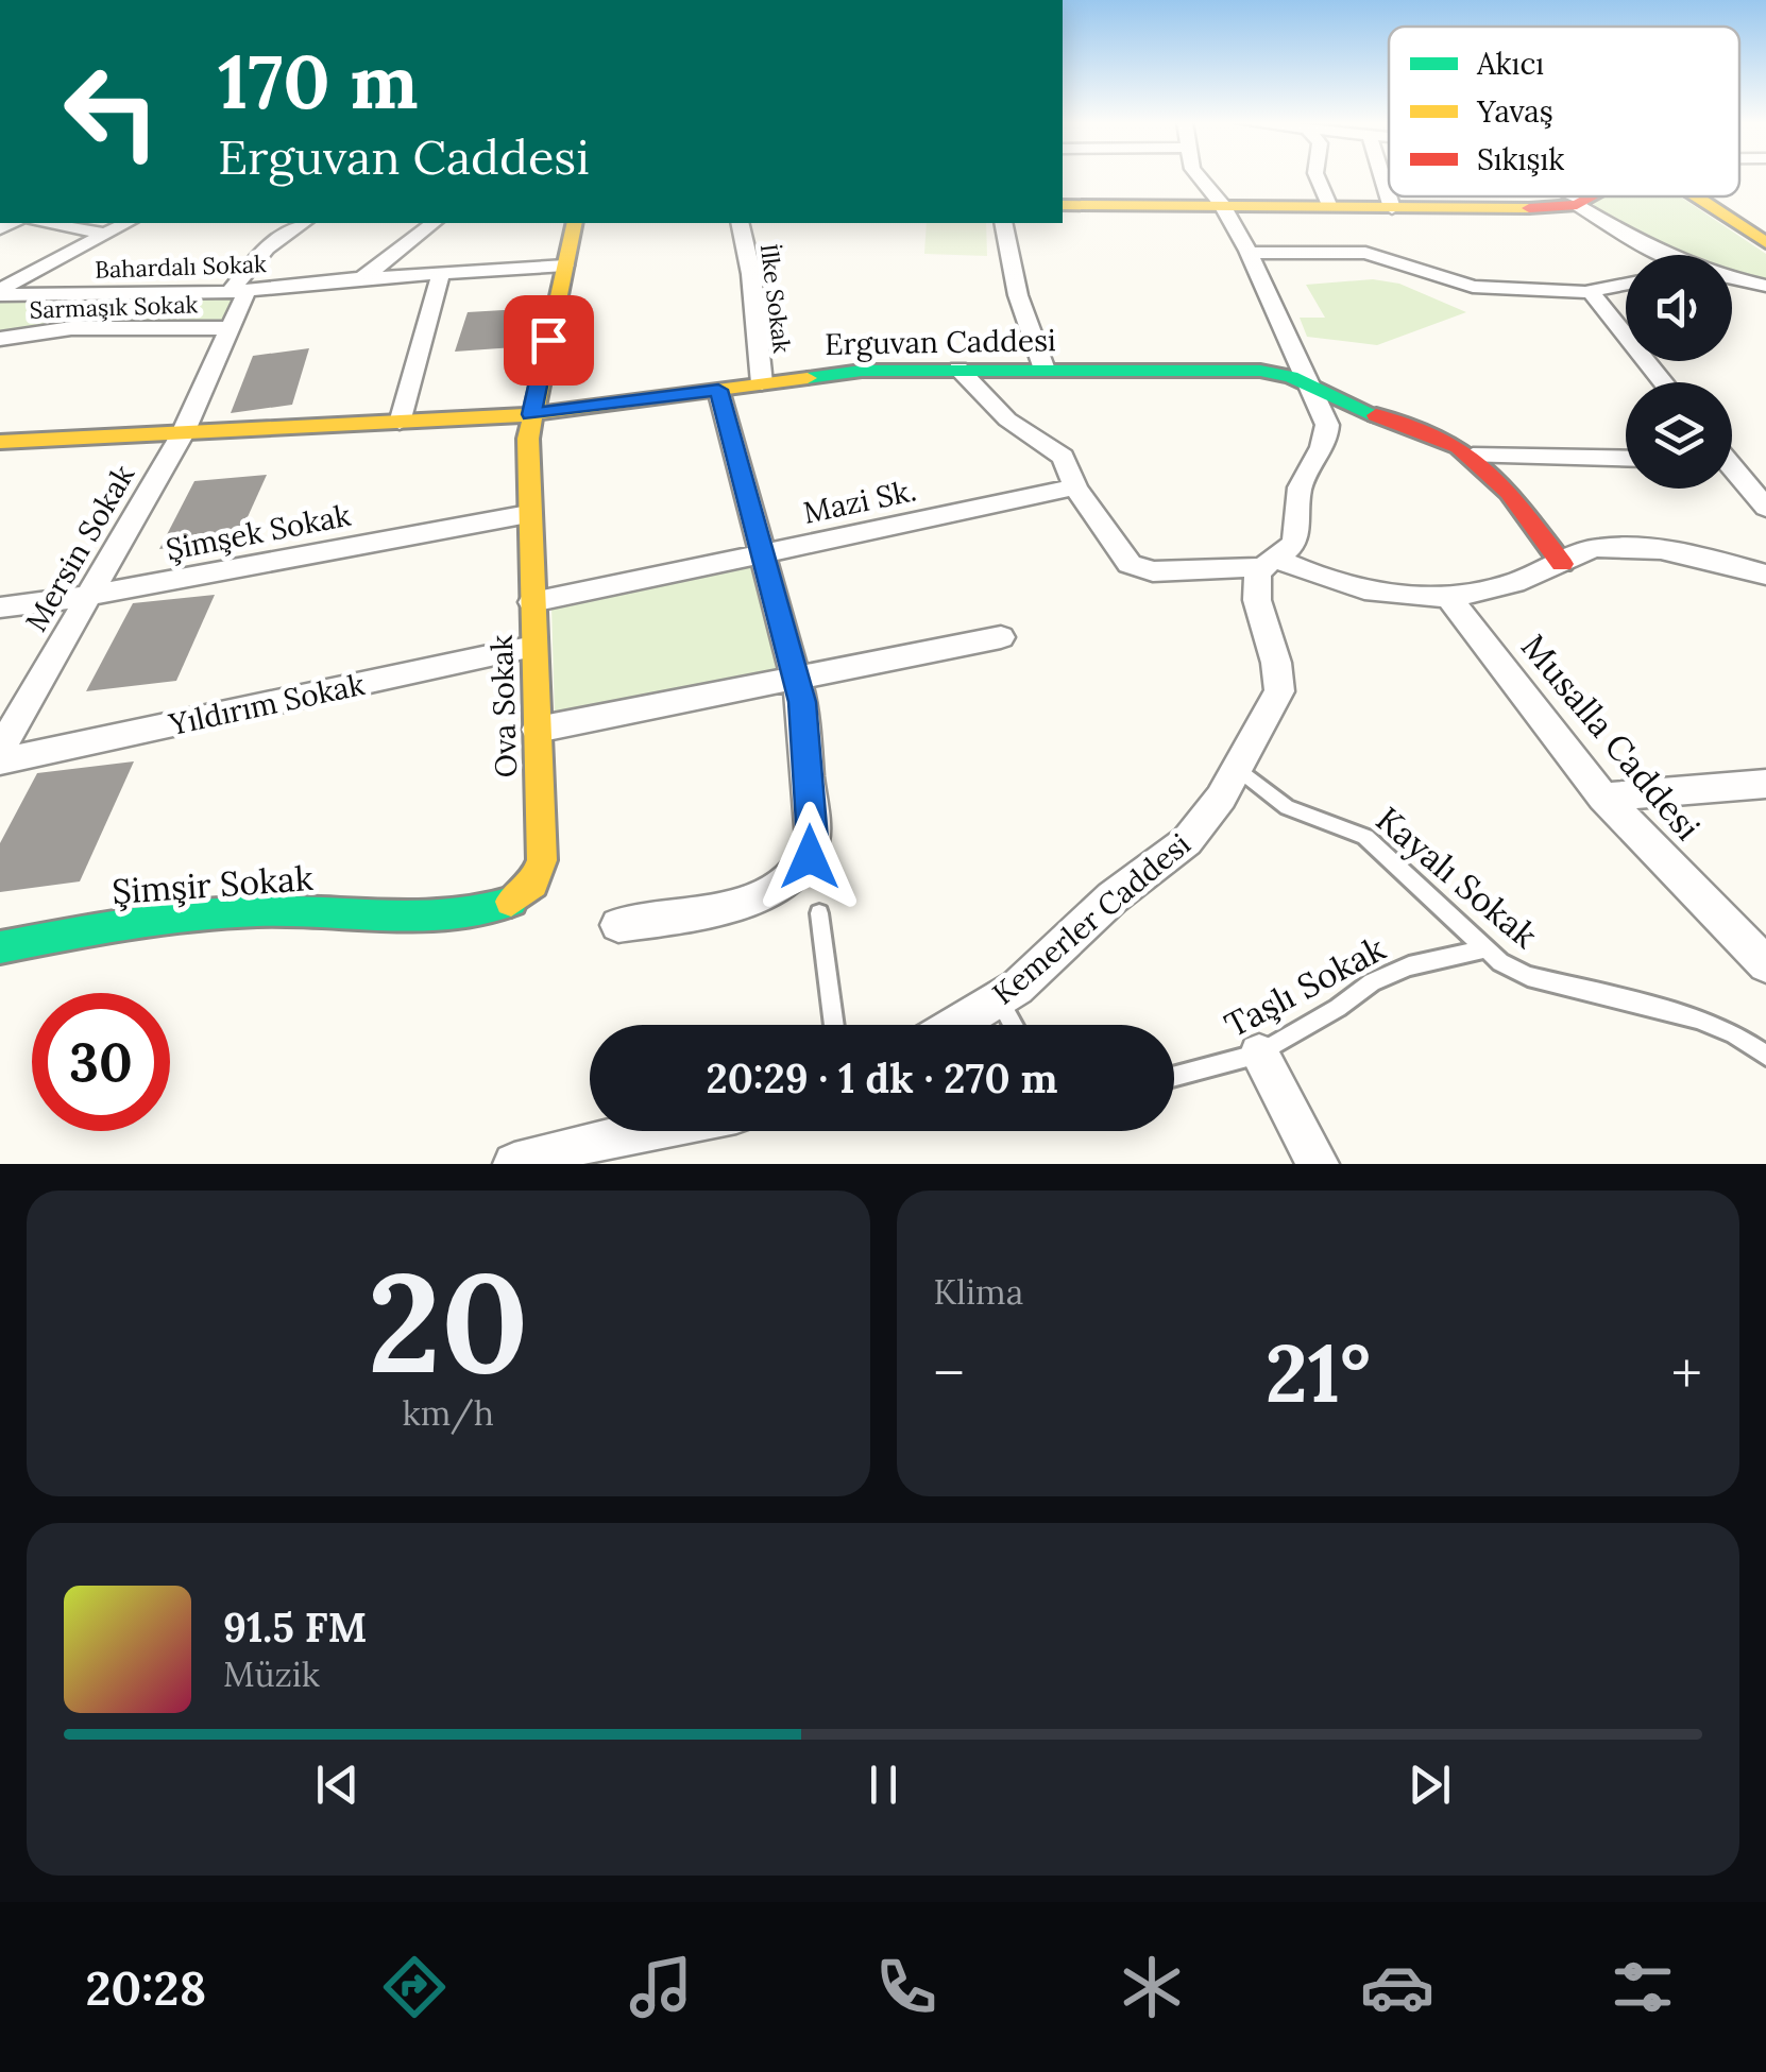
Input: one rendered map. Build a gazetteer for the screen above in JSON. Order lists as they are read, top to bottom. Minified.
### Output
{"streets":{"street":["Bahardalı Sokak","İlke Sokak","Sarmaşık Sokak","Erguvan Caddesi","Mazi Sk.","Şimşek Sokak","Mersin Sokak","Yıldırım Sokak","Ova Sokak","Musalla Caddesi","Şimşir Sokak","Kemerler Caddesi"],"lane":["Kayalı Sokak","Taşlı Sokak"]},"crossings":[["Bahardalı Sokak","Mersin Sokak"],["Bahardalı Sokak","Ova Sokak"],["İlke Sokak","Erguvan Caddesi"],["Sarmaşık Sokak","Mersin Sokak"],["Erguvan Caddesi","Mersin Sokak"],["Erguvan Caddesi","Ova Sokak"],["Erguvan Caddesi","Kemerler Caddesi"],["Mazi Sk.","Ova Sokak"],["Şimşek Sokak","Mersin Sokak"],["Şimşek Sokak","Ova Sokak"],["Yıldırım Sokak","Ova Sokak"],["Ova Sokak","Şimşir Sokak"],["Kayalı Sokak","Kemerler Caddesi"],["Kayalı Sokak","Taşlı Sokak"]],"legend":["Akıcı","Yavaş","Sıkışık"],"page":{"turn":["170 m","Erguvan Caddesi"],"limit":"30","trip":"20:29 · 1 dk · 270 m","tile":[["20","km/h"],"Klima"],"heat":["−","21°","+"],"song":["91.5 FM","Müzik"],"tabs":"20:28"}}
